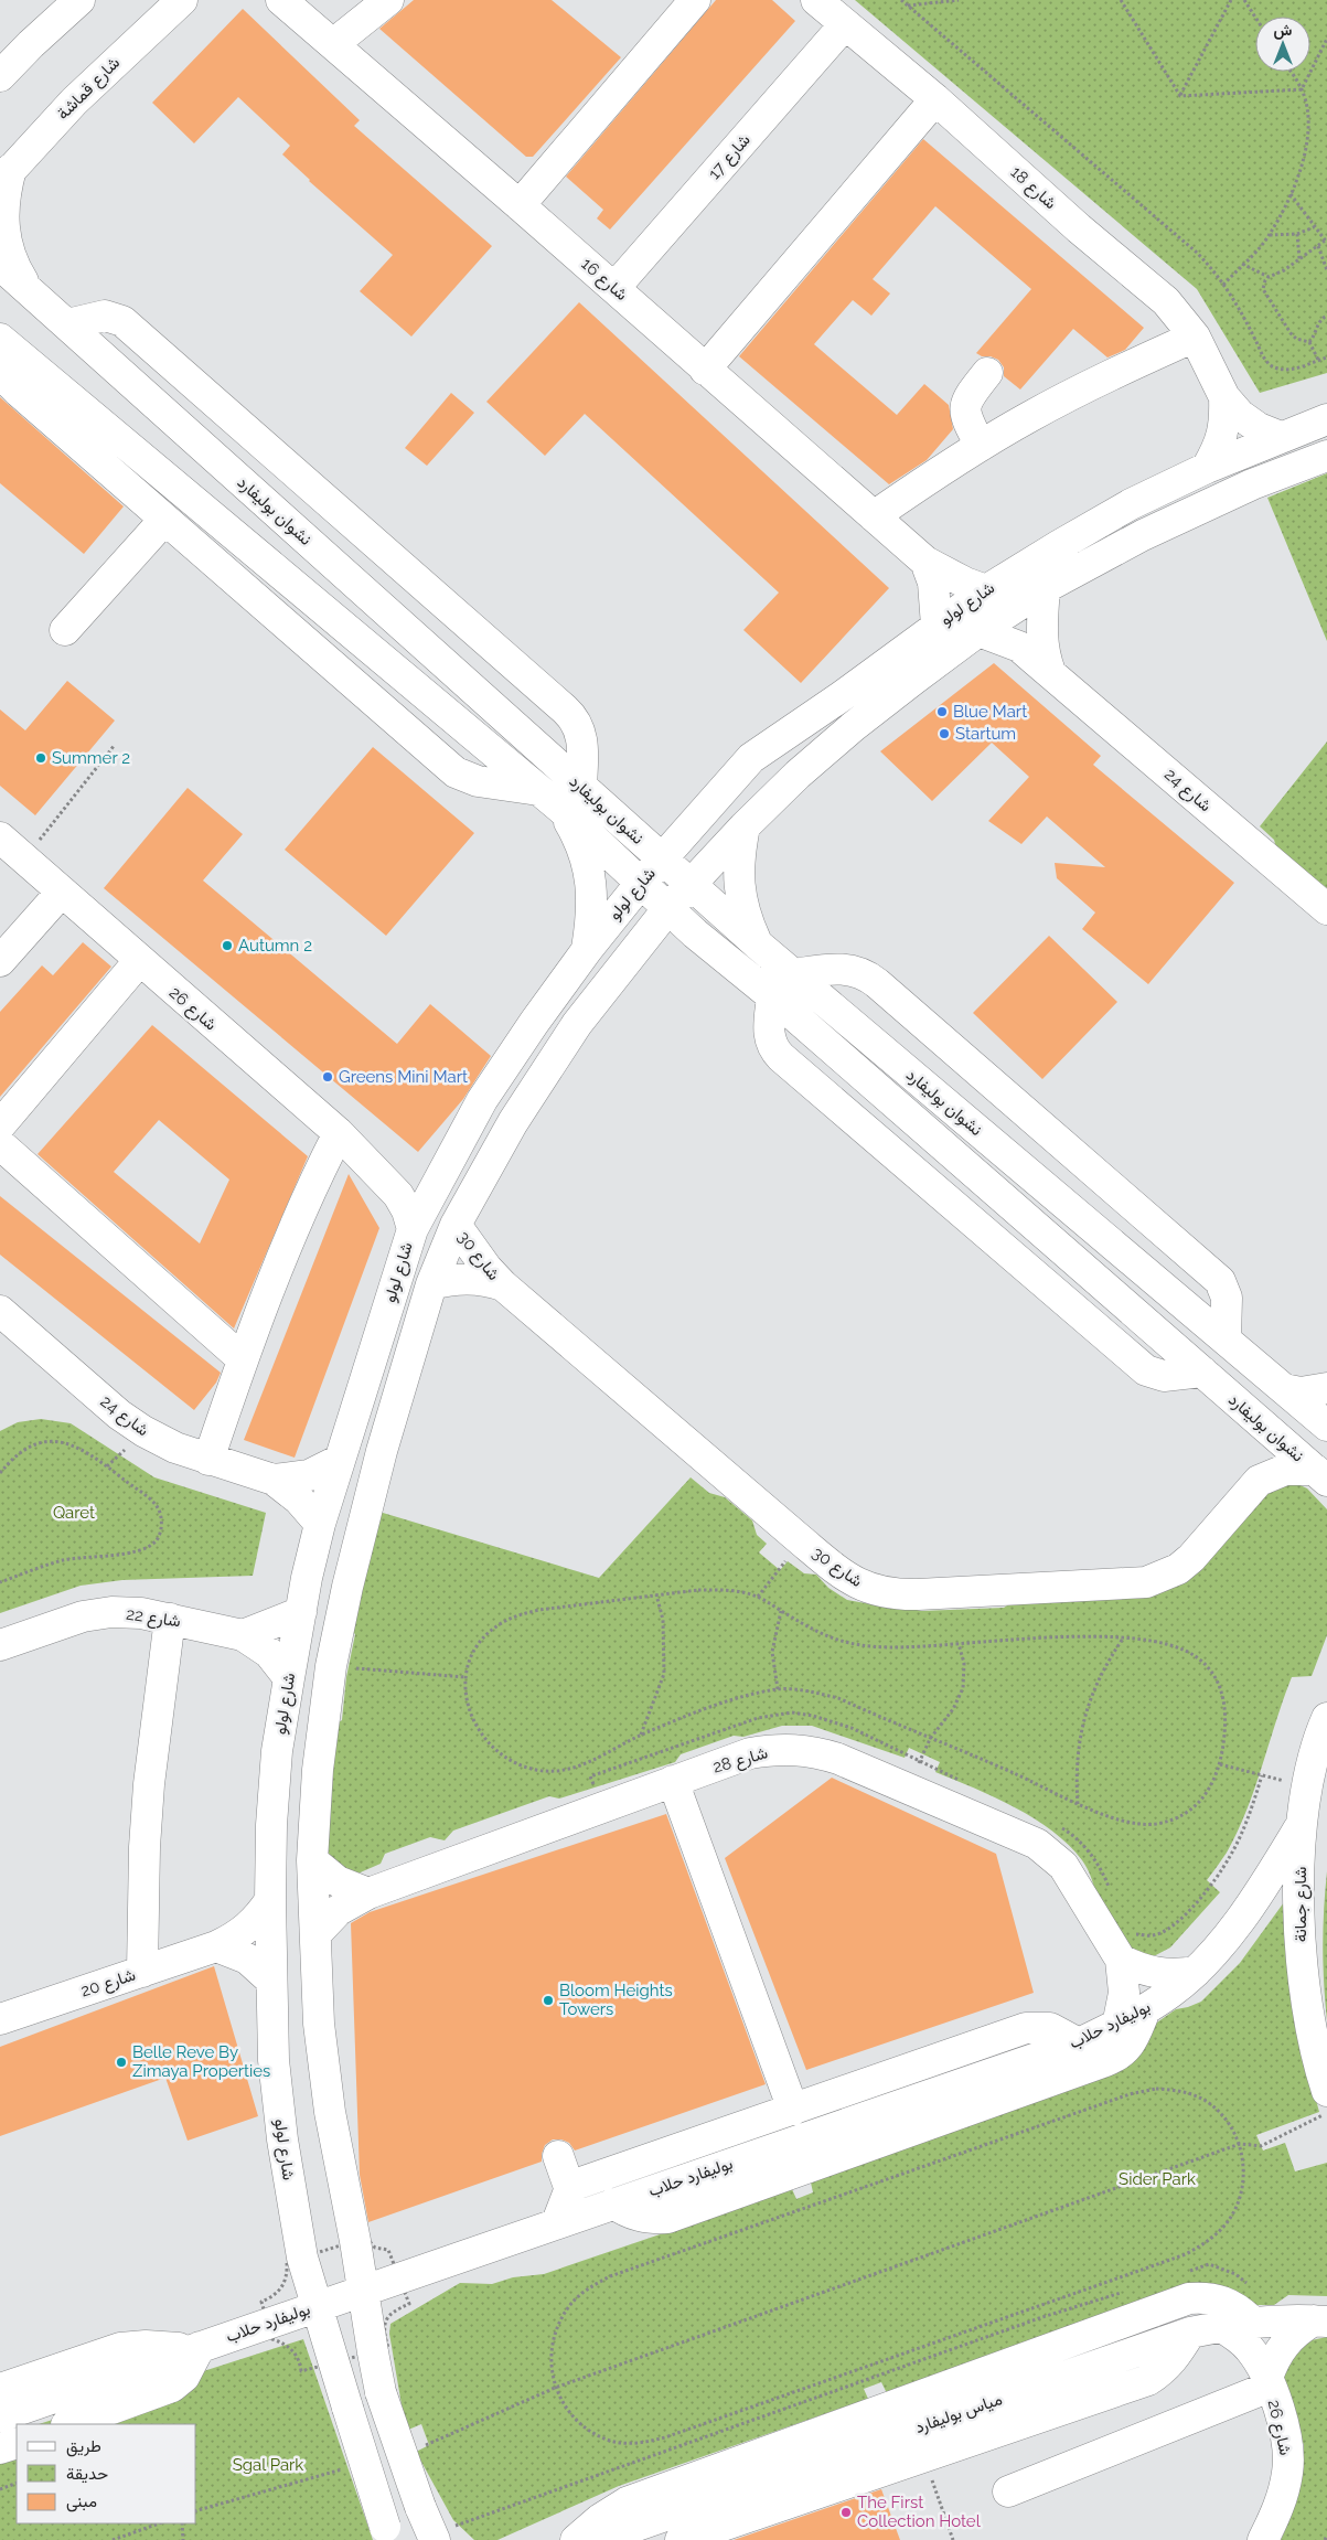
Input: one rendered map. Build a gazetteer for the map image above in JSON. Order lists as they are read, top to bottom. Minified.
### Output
{"streets":{"street":["شارع قماشة","شارع 17","شارع 18","شارع 16","نشوان بوليفارد","شارع لولو","شارع 24","شارع 26","شارع 30","شارع 22","شارع 28","شارع جمانة","شارع 20","بوليفارد حلاب","مياس بوليفارد"]},"crossings":[["شارع 17","شارع 18"],["شارع 17","شارع 16"],["شارع 18","شارع لولو"],["شارع 16","شارع لولو"],["نشوان بوليفارد","شارع لولو"],["نشوان بوليفارد","شارع 30"],["شارع لولو","شارع 24"],["شارع لولو","شارع 26"],["شارع لولو","شارع 30"],["شارع لولو","شارع 22"],["شارع لولو","شارع 28"],["شارع لولو","شارع 20"],["شارع لولو","بوليفارد حلاب"],["شارع 26","مياس بوليفارد"],["شارع 28","بوليفارد حلاب"],["شارع جمانة","بوليفارد حلاب"]],"parks":["Qaret","Sider Park","Sgal Park"],"places":["Blue Mart","Startum","Summer 2","Autumn 2","Greens Mini Mart","Bloom Heights Towers","Belle Reve By Zimaya Properties","The First Collection Hotel"],"legend":["طريق","حديقة","مبنى"],"north":"top"}
